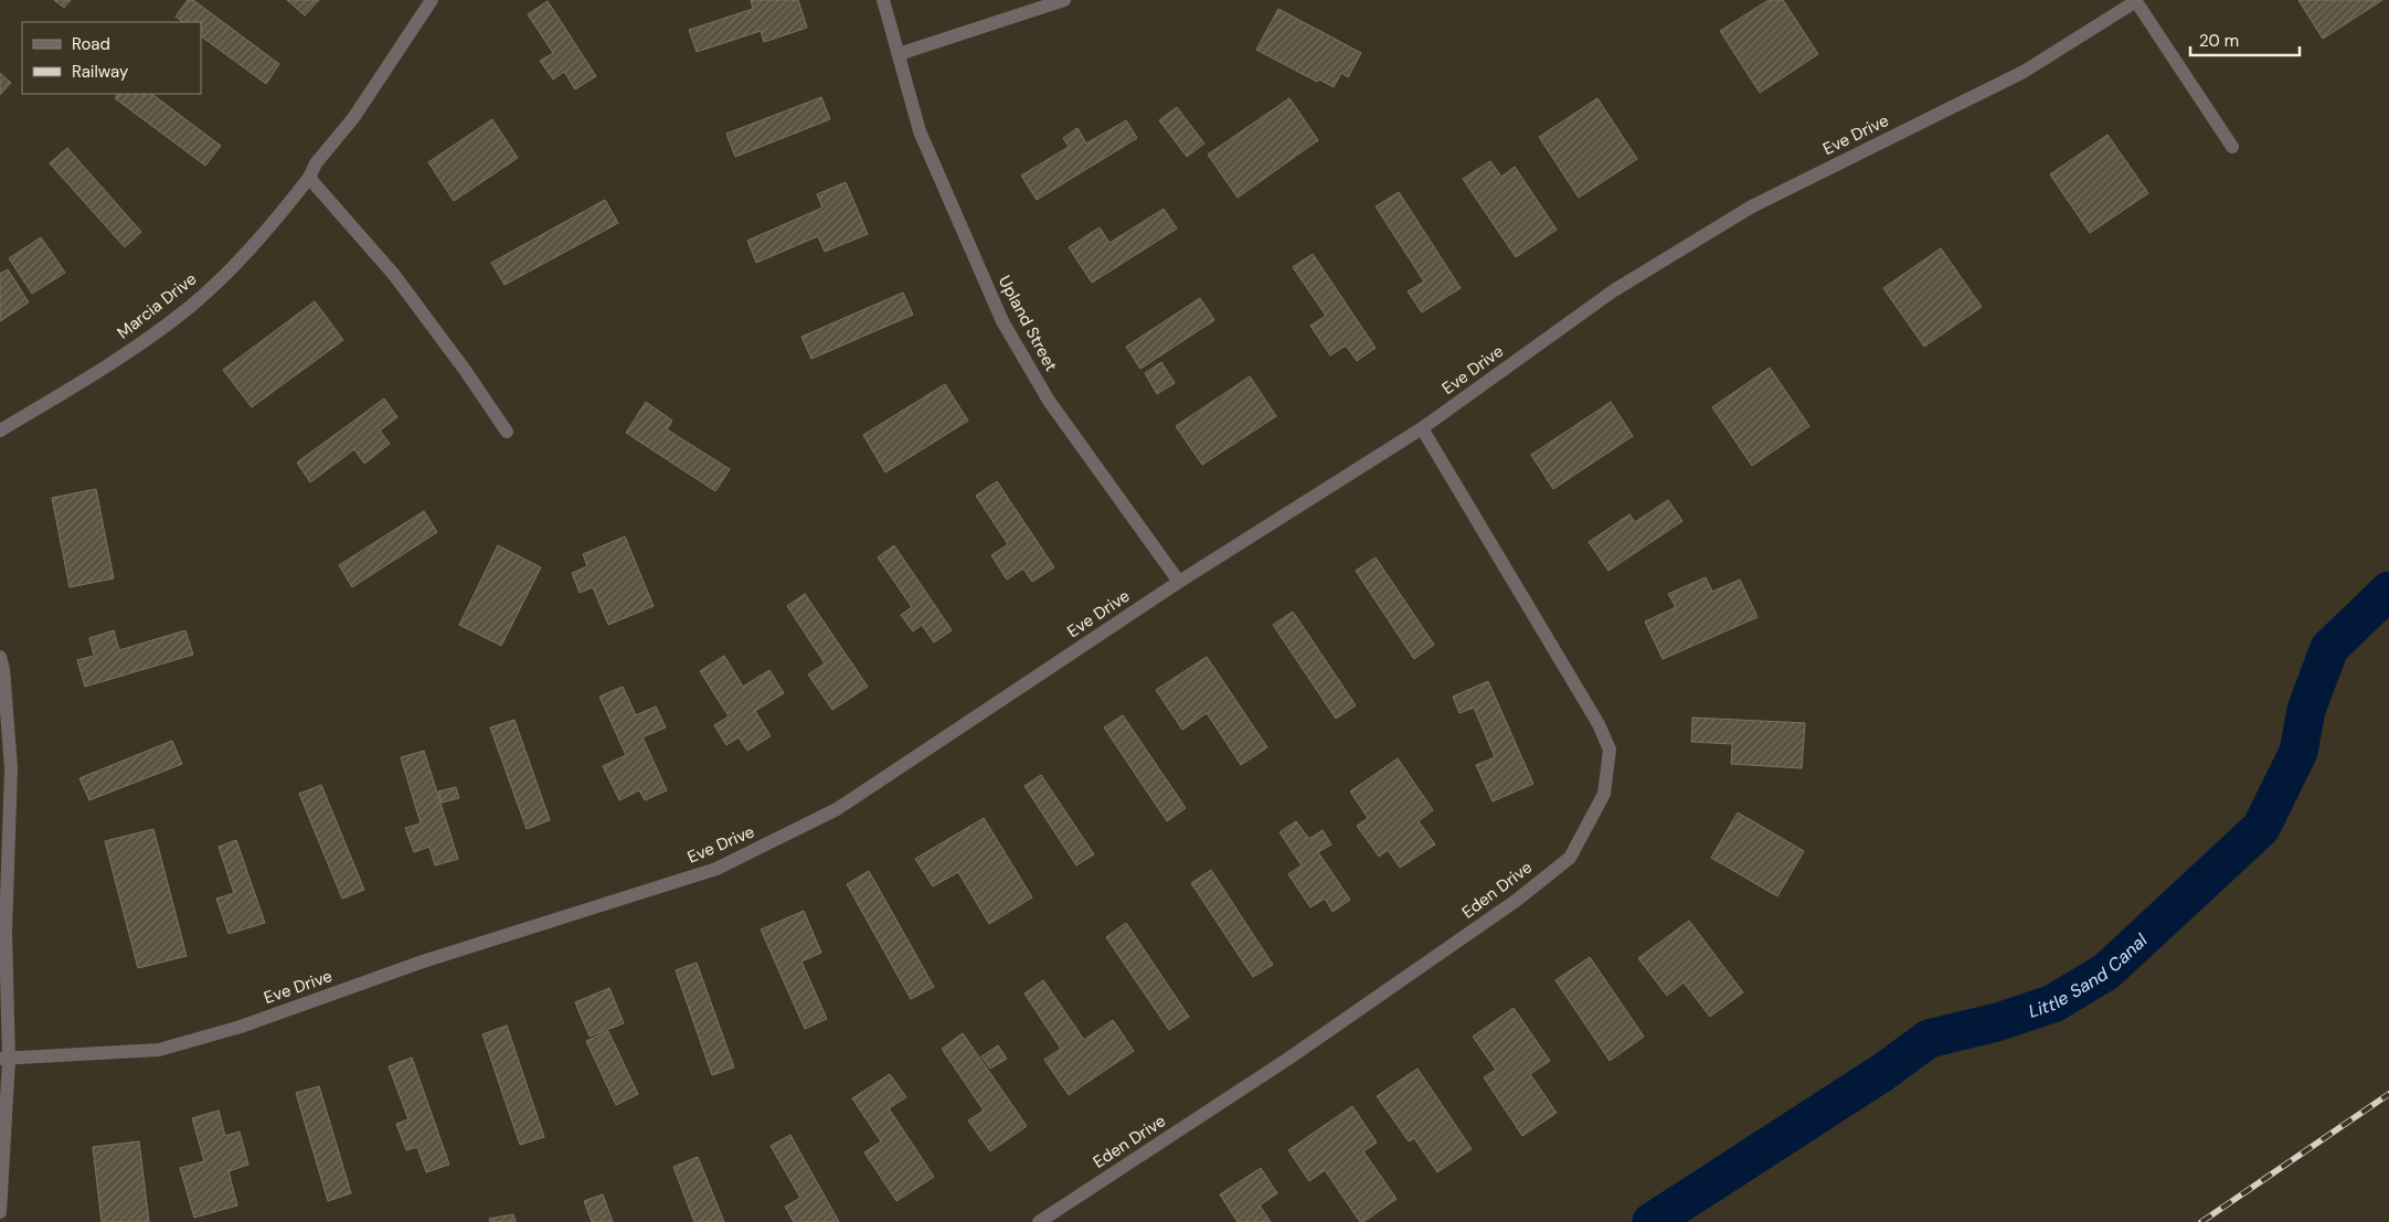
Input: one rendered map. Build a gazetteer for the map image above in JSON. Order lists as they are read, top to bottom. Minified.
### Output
{"streets":{"street":["Eve Drive","Marcia Drive","Upland Street","Eden Drive"]},"crossings":[["Eve Drive","Upland Street"],["Eve Drive","Eden Drive"]],"water":["Little Sand Canal"],"legend":["Road","Railway"],"scale_bar":"20 m"}
